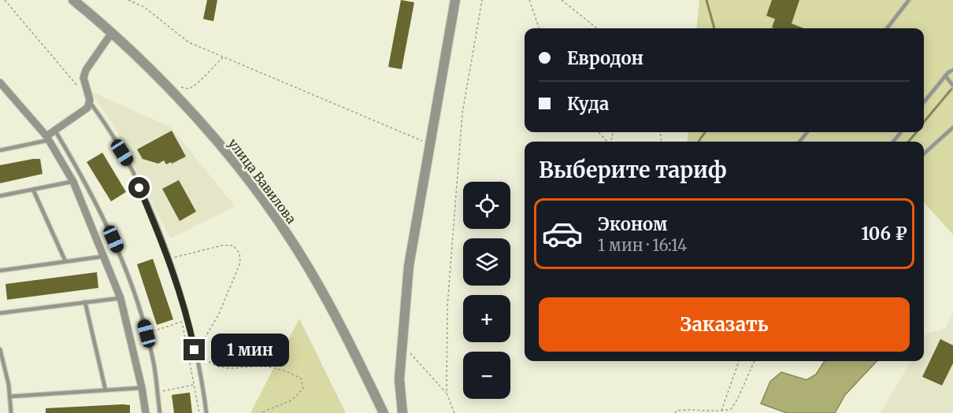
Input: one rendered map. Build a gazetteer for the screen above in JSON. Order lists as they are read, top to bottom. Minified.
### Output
{"streets":{"street":["улица Вавилова"]},"page":{"banner":["Евродон","Куда"],"heading":"Выберите тариф","map_buttons":["+","−"],"list":[{"name":"Эконом","note":"1 мин · 16:14","value":"106 ₽"}],"buttons":"Заказать","bubble":"1 мин"}}
